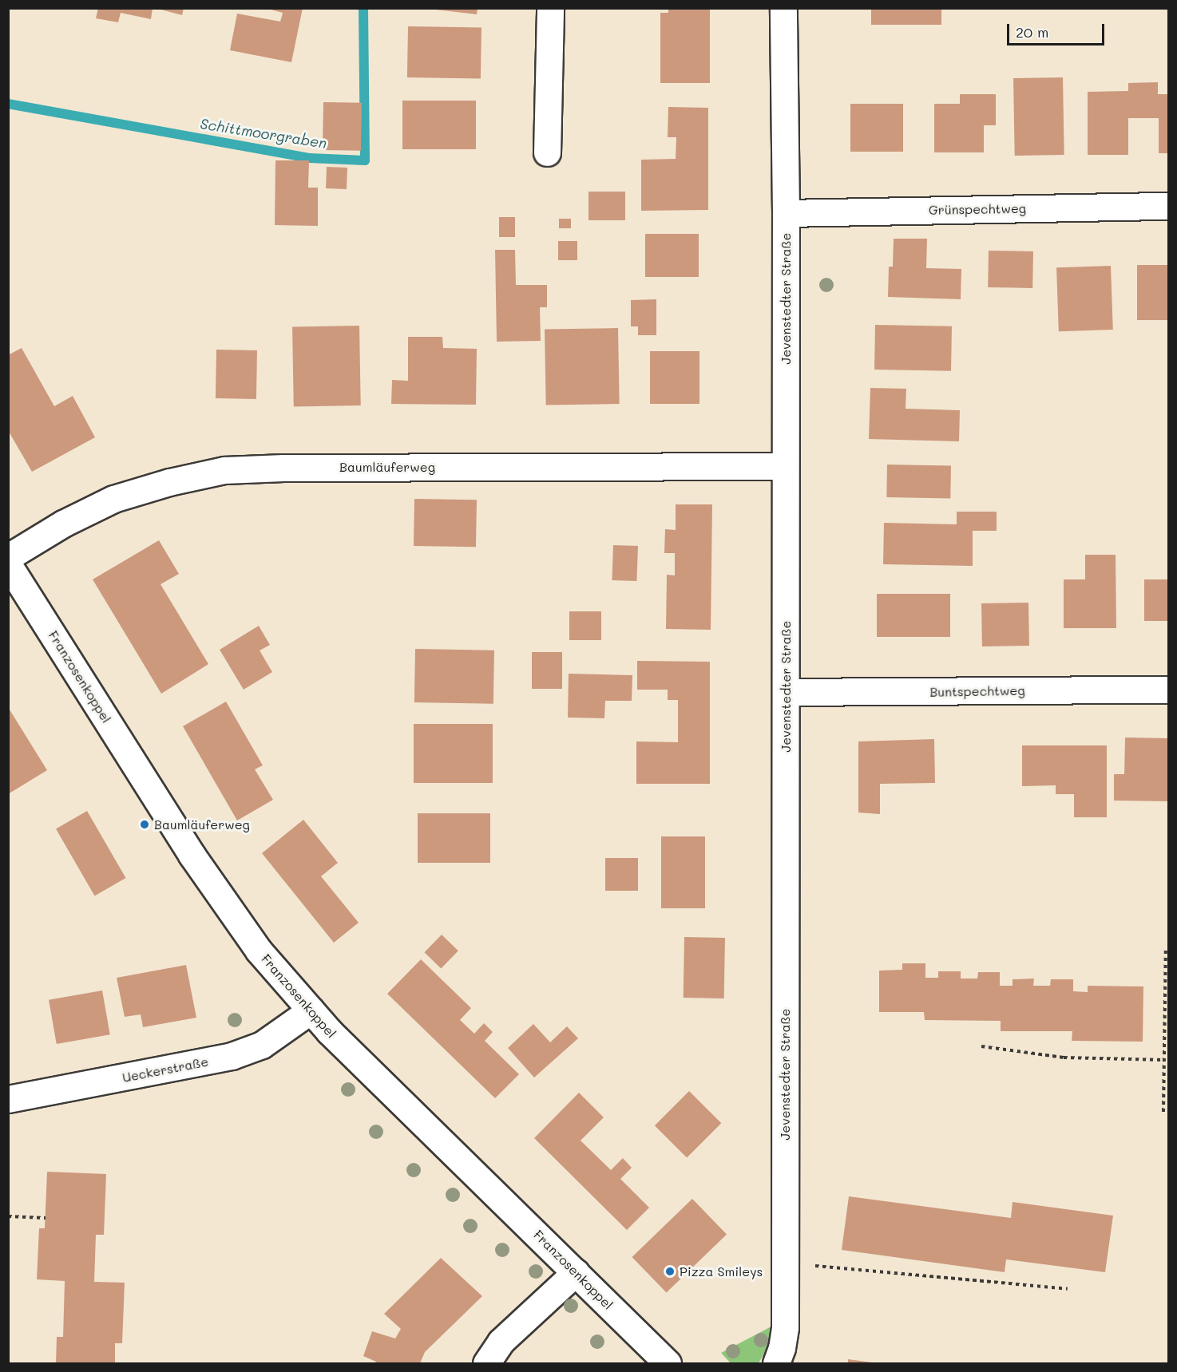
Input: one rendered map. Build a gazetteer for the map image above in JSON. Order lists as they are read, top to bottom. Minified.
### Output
{"streets":{"street":["Grünspechtweg","Jevenstedter Straße","Baumläuferweg","Franzosenkoppel","Buntspechtweg","Ueckerstraße"]},"crossings":[["Grünspechtweg","Jevenstedter Straße"],["Jevenstedter Straße","Baumläuferweg"],["Jevenstedter Straße","Buntspechtweg"],["Franzosenkoppel","Ueckerstraße"]],"water":["Schittmoorgraben"],"places":["Baumläuferweg","Pizza Smileys"],"scale_bar":"20 m"}
